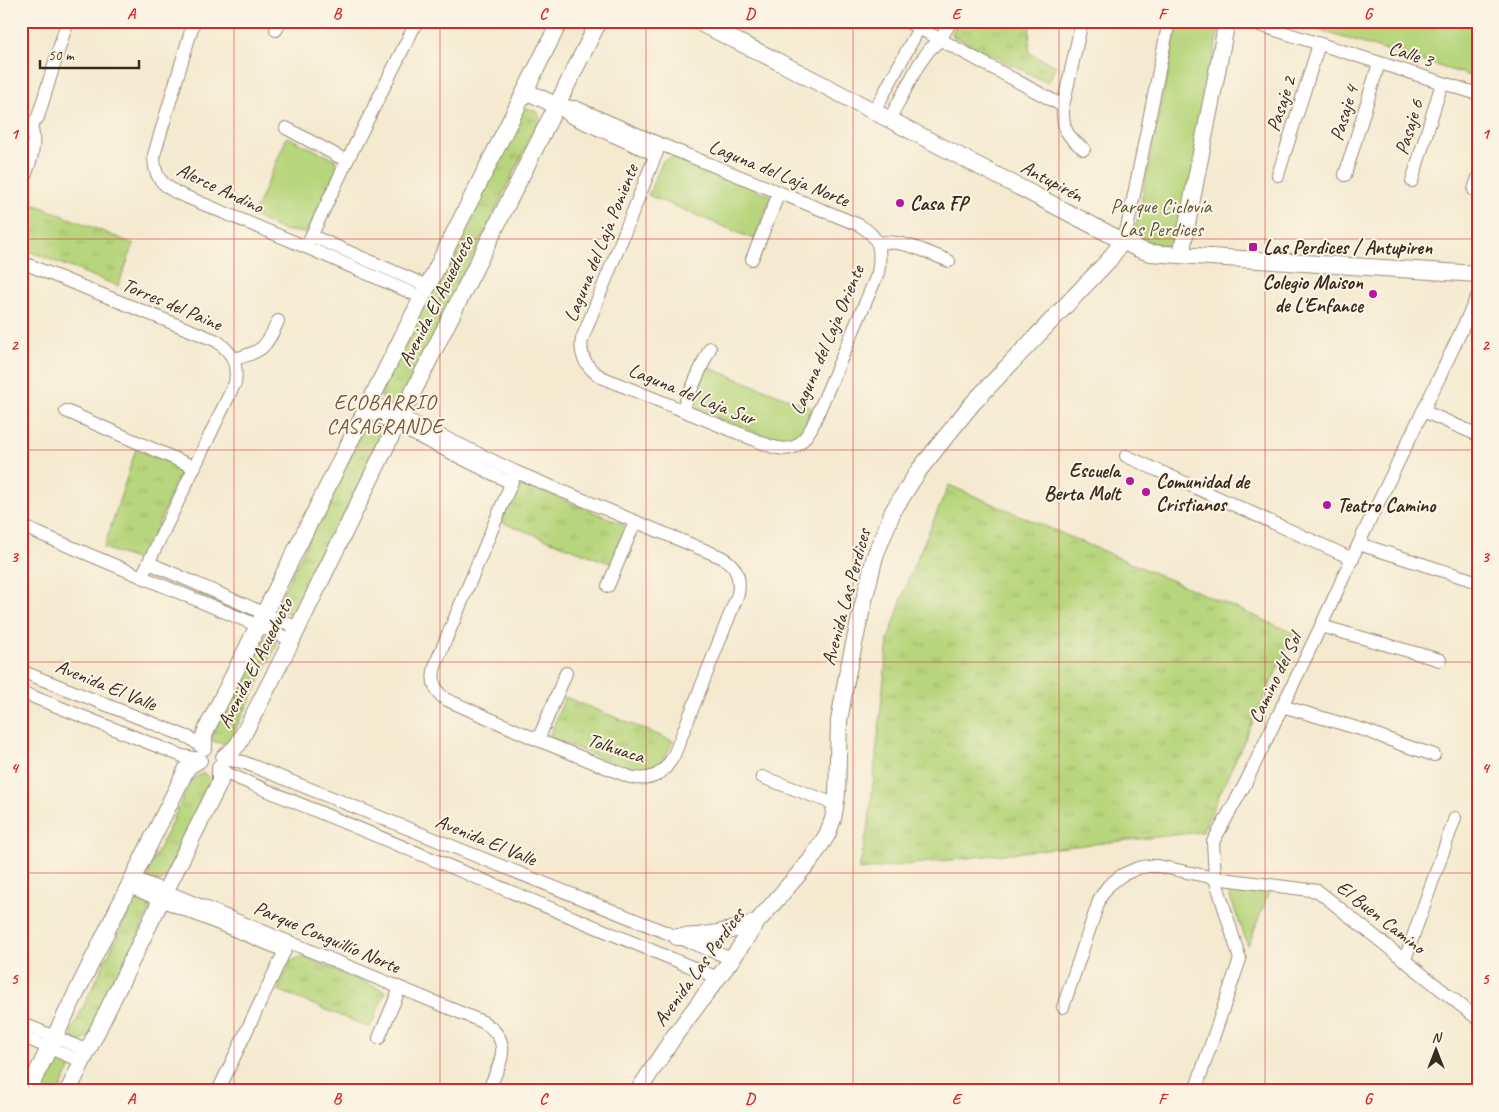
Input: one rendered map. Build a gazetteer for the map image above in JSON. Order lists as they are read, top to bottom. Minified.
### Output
{"streets":{"street":["Calle 3","Pasaje 2","Pasaje 4","Pasaje 6","Laguna del Laja Norte","Antupirén","Alerce Andino","Laguna del Laja Poniente","Avenida El Acueducto","Torres del Paine","Laguna del Laja Oriente","Laguna del Laja Sur","Avenida Las Perdices","Camino del Sol","Avenida El Valle","Tolhuaca","El Buen Camino","Parque Conguillío Norte"]},"crossings":[["Calle 3","Pasaje 2"],["Calle 3","Pasaje 4"],["Calle 3","Pasaje 6"],["Laguna del Laja Norte","Laguna del Laja Poniente"],["Laguna del Laja Norte","Avenida El Acueducto"],["Laguna del Laja Norte","Laguna del Laja Oriente"],["Antupirén","Avenida Las Perdices"],["Alerce Andino","Avenida El Acueducto"],["Laguna del Laja Poniente","Laguna del Laja Sur"],["Avenida El Acueducto","Avenida El Valle"],["Laguna del Laja Oriente","Laguna del Laja Sur"],["Avenida Las Perdices","Avenida El Valle"],["Camino del Sol","El Buen Camino"]],"districts":["ECOBARRIO CASAGRANDE"],"parks":["Parque Ciclovía Las Perdices"],"places":{"other":["Casa FP","Colegio Maison de L'Enfance","Escuela Berta Molt","Comunidad de Cristianos","Teatro Camino"],"transit":["Las Perdices / Antupiren"]},"scale_bar":"50 m","north":"top","grid":{"columns":["A","B","C","D","E","F","G"],"rows":["1","2","3","4","5"]}}
